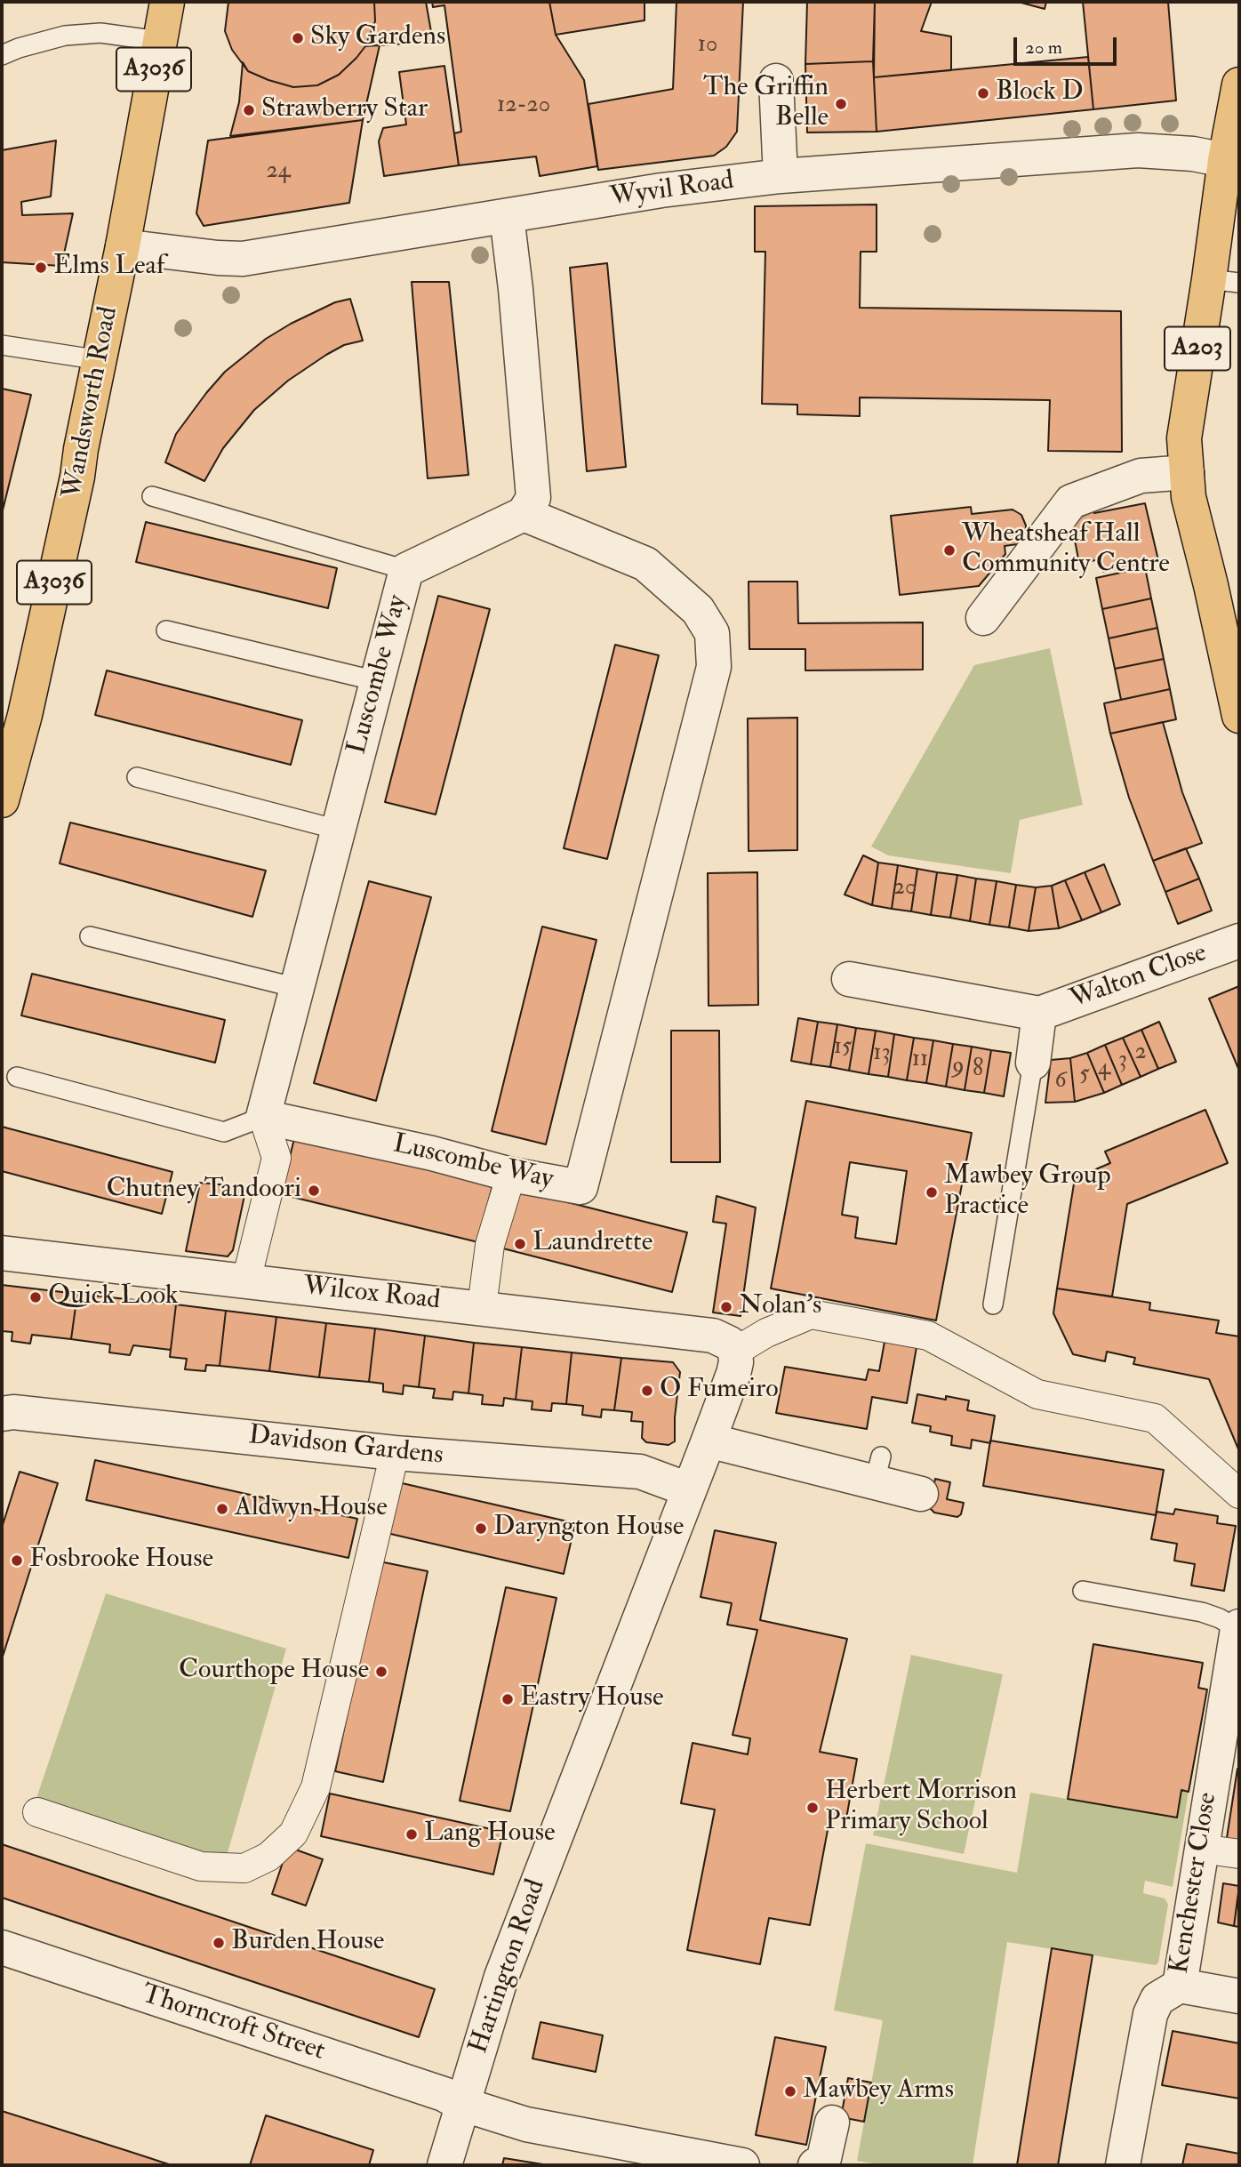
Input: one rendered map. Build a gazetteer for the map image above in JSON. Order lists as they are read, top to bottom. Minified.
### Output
{"streets":{"main road":["A3036","A203","Wandsworth Road"],"street":["Wyvil Road","Luscombe Way","Walton Close","Wilcox Road","Davidson Gardens","Kenchester Close","Hartington Road","Thorncroft Street"]},"crossings":[["Wyvil Road","A203"],["Wyvil Road","Wandsworth Road"],["Wilcox Road","Hartington Road"],["Davidson Gardens","Hartington Road"],["Hartington Road","Thorncroft Street"]],"places":["Sky Gardens","Block D","The Griffin Belle","Strawberry Star","Elms Leaf","Wheatsheaf Hall Community Centre","Chutney Tandoori","Mawbey Group Practice","Laundrette","Quick Look","Nolan's","O Fumeiro","Aldwyn House","Daryngton House","Fosbrooke House","Courthope House","Eastry House","Herbert Morrison Primary School","Lang House","Burden House","Mawbey Arms"],"house_numbers":["10","12-20","24","20","15","2","13","11","3","9","4","8","5","6"],"scale_bar":"20 m"}
